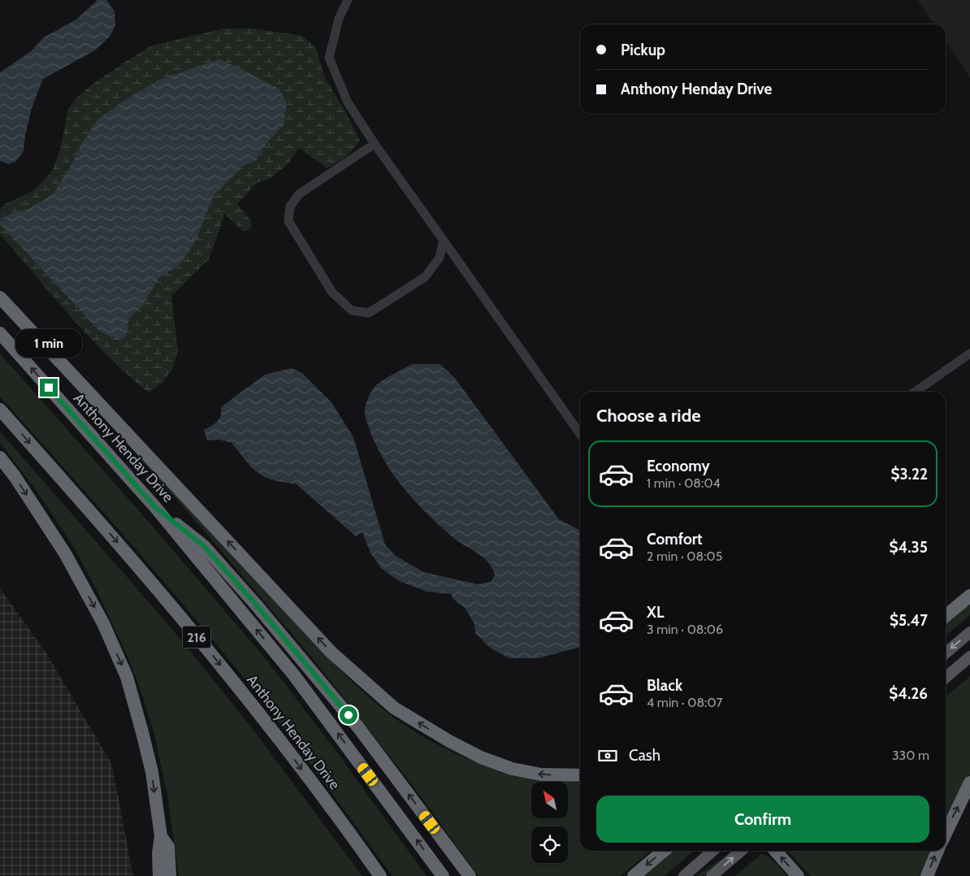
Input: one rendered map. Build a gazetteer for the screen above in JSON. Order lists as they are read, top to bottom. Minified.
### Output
{"streets":{"highway":["Anthony Henday Drive","216"]},"north":"top left","page":{"banner":["Pickup","Anthony Henday Drive"],"bubble":"1 min","heading":"Choose a ride","list":[{"name":"Economy","note":"1 min · 08:04","value":"$3.22"},{"name":"Comfort","note":"2 min · 08:05","value":"$4.35"},{"name":"XL","note":"3 min · 08:06","value":"$5.47"},{"name":"Black","note":"4 min · 08:07","value":"$4.26"}],"pay":["Cash","330 m"],"buttons":"Confirm"}}
